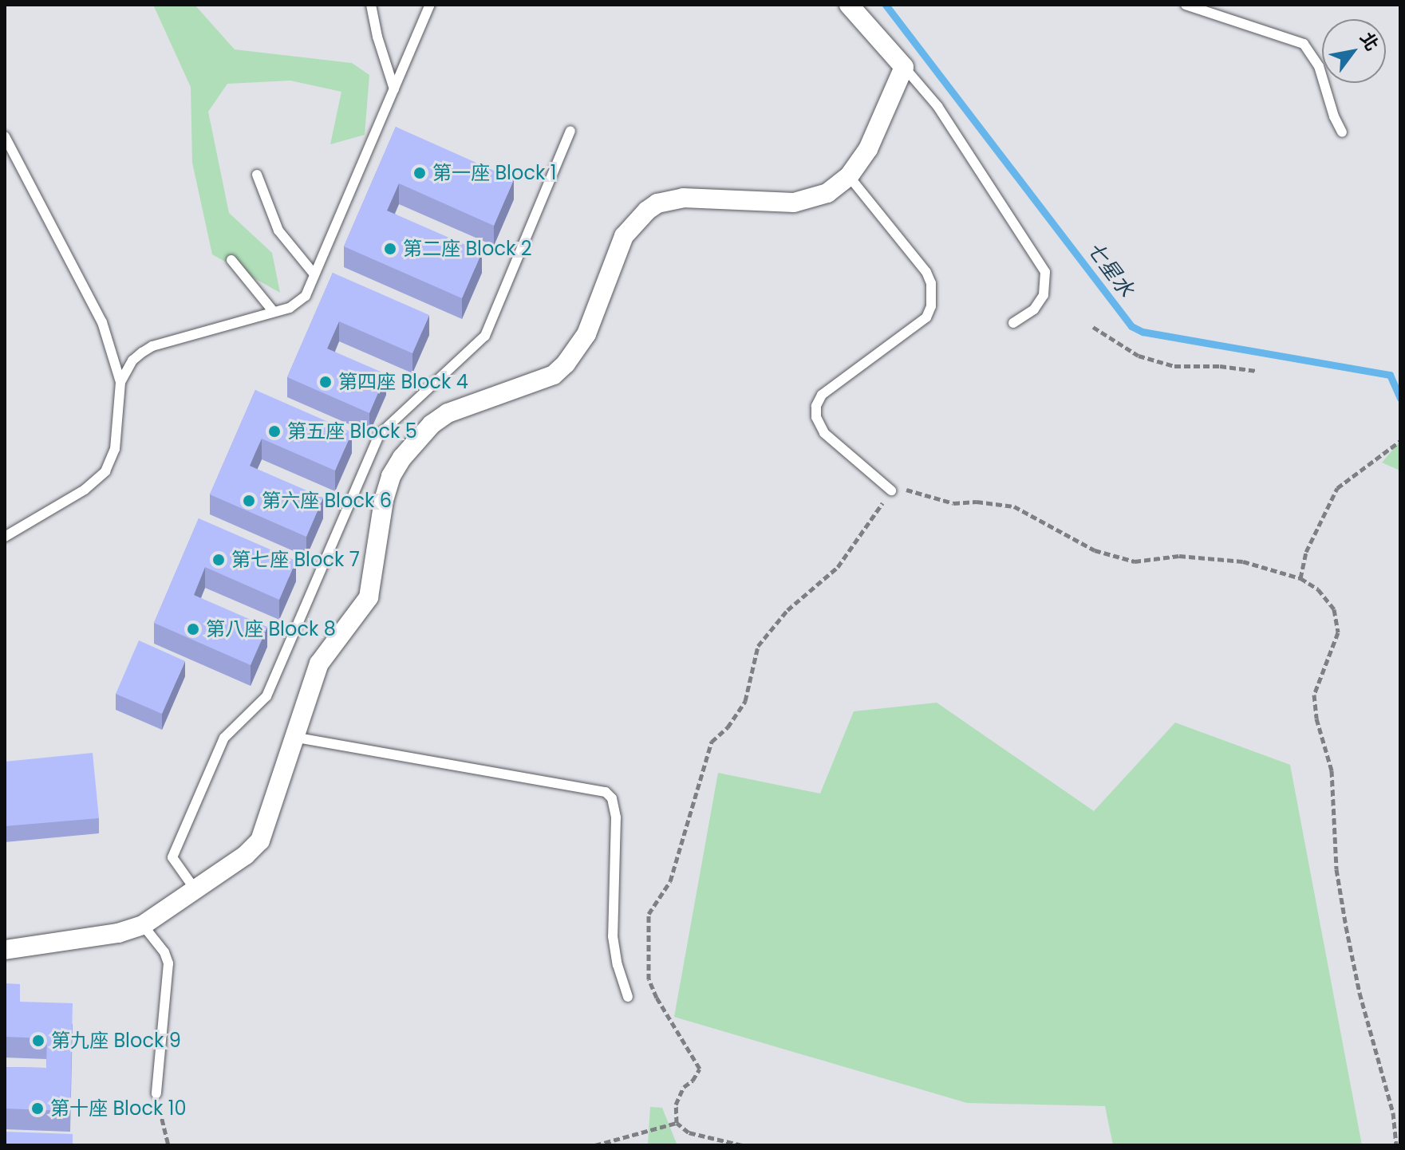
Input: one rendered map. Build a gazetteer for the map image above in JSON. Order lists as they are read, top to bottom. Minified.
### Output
{"water":["七星水"],"places":["第一座 Block 1","第二座 Block 2","第四座 Block 4","第五座 Block 5","第六座 Block 6","第七座 Block 7","第八座 Block 8","第九座 Block 9","第十座 Block 10"],"north":"top right"}
